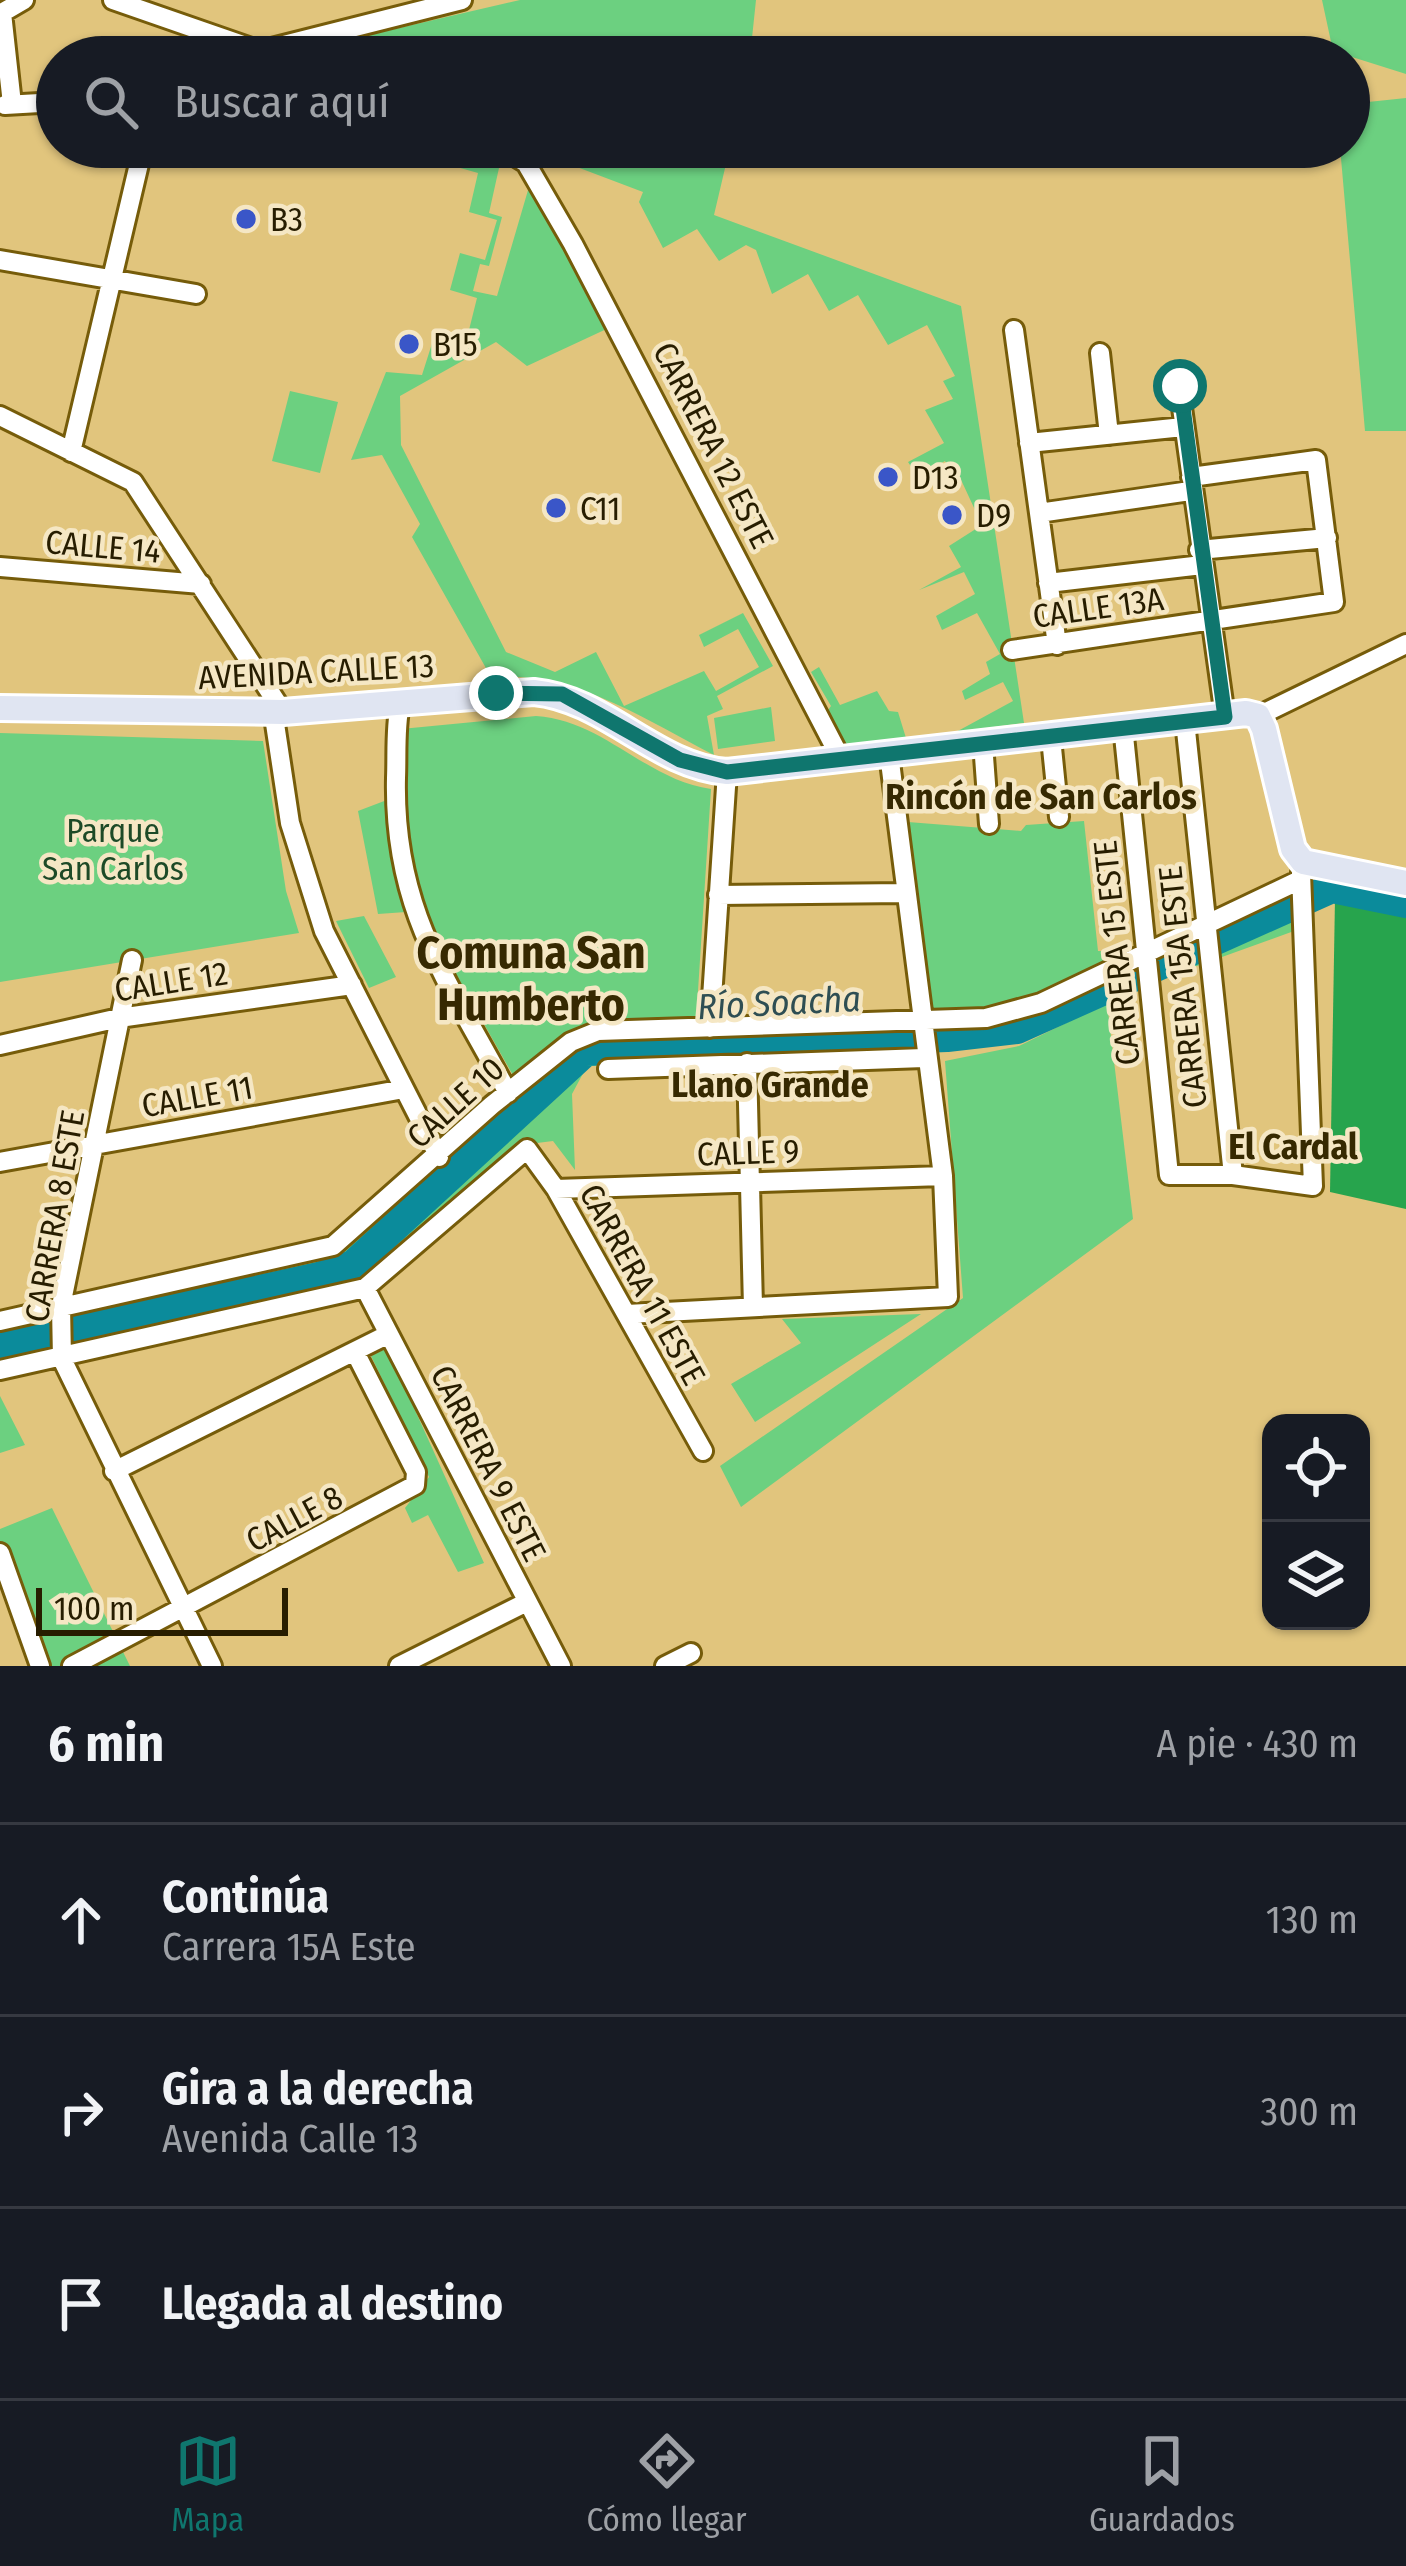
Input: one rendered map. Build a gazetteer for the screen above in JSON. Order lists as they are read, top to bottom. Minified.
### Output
{"streets":{"main road":["AVENIDA CALLE 13"],"street":["CARRERA 12 ESTE","CALLE 14","CALLE 13A","CARRERA 15 ESTE","CALLE 12","CARRERA 15A ESTE","CALLE 11","CALLE 10","CALLE 9","CARRERA 8 ESTE","CARRERA 11 ESTE","CARRERA 9 ESTE","CALLE 8"]},"crossings":[["CARRERA 12 ESTE","AVENIDA CALLE 13"],["AVENIDA CALLE 13","CARRERA 15 ESTE"],["AVENIDA CALLE 13","CARRERA 15A ESTE"],["CARRERA 15 ESTE","CARRERA 15A ESTE"],["CARRERA 15 ESTE","CALLE 10"],["CALLE 12","CARRERA 8 ESTE"],["CARRERA 15A ESTE","CALLE 10"],["CALLE 11","CARRERA 8 ESTE"],["CALLE 10","CARRERA 8 ESTE"],["CALLE 9","CARRERA 11 ESTE"],["CARRERA 8 ESTE","CALLE 8"],["CARRERA 11 ESTE","CARRERA 9 ESTE"]],"districts":["Rincón de San Carlos","Comuna San Humberto","Llano Grande","El Cardal"],"water":["Río Soacha"],"parks":["Parque San Carlos"],"places":["B3","B15","D13","C11","D9"],"scale_bar":"100 m","page":{"search":"Buscar aquí","scale":"100 m","heading":["6 min","A pie · 430 m"],"list":[["Continúa","Carrera 15A Este","130 m"],["Gira a la derecha","Avenida Calle 13","300 m"],"Llegada al destino"],"nav":["Mapa","Cómo llegar","Guardados"]}}
